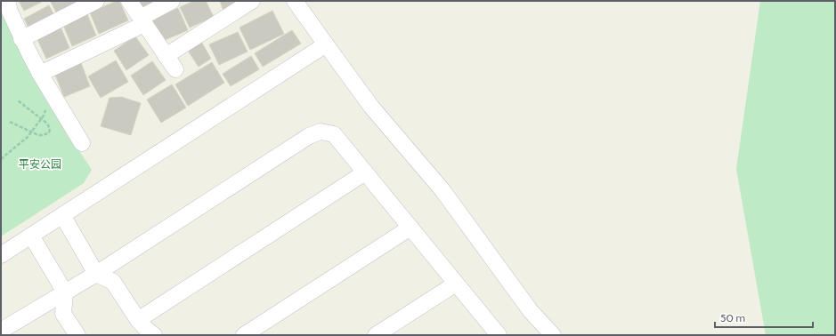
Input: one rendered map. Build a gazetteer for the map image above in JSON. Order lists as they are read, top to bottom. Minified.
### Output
{"parks":["平安公园"],"scale_bar":"50 m"}
